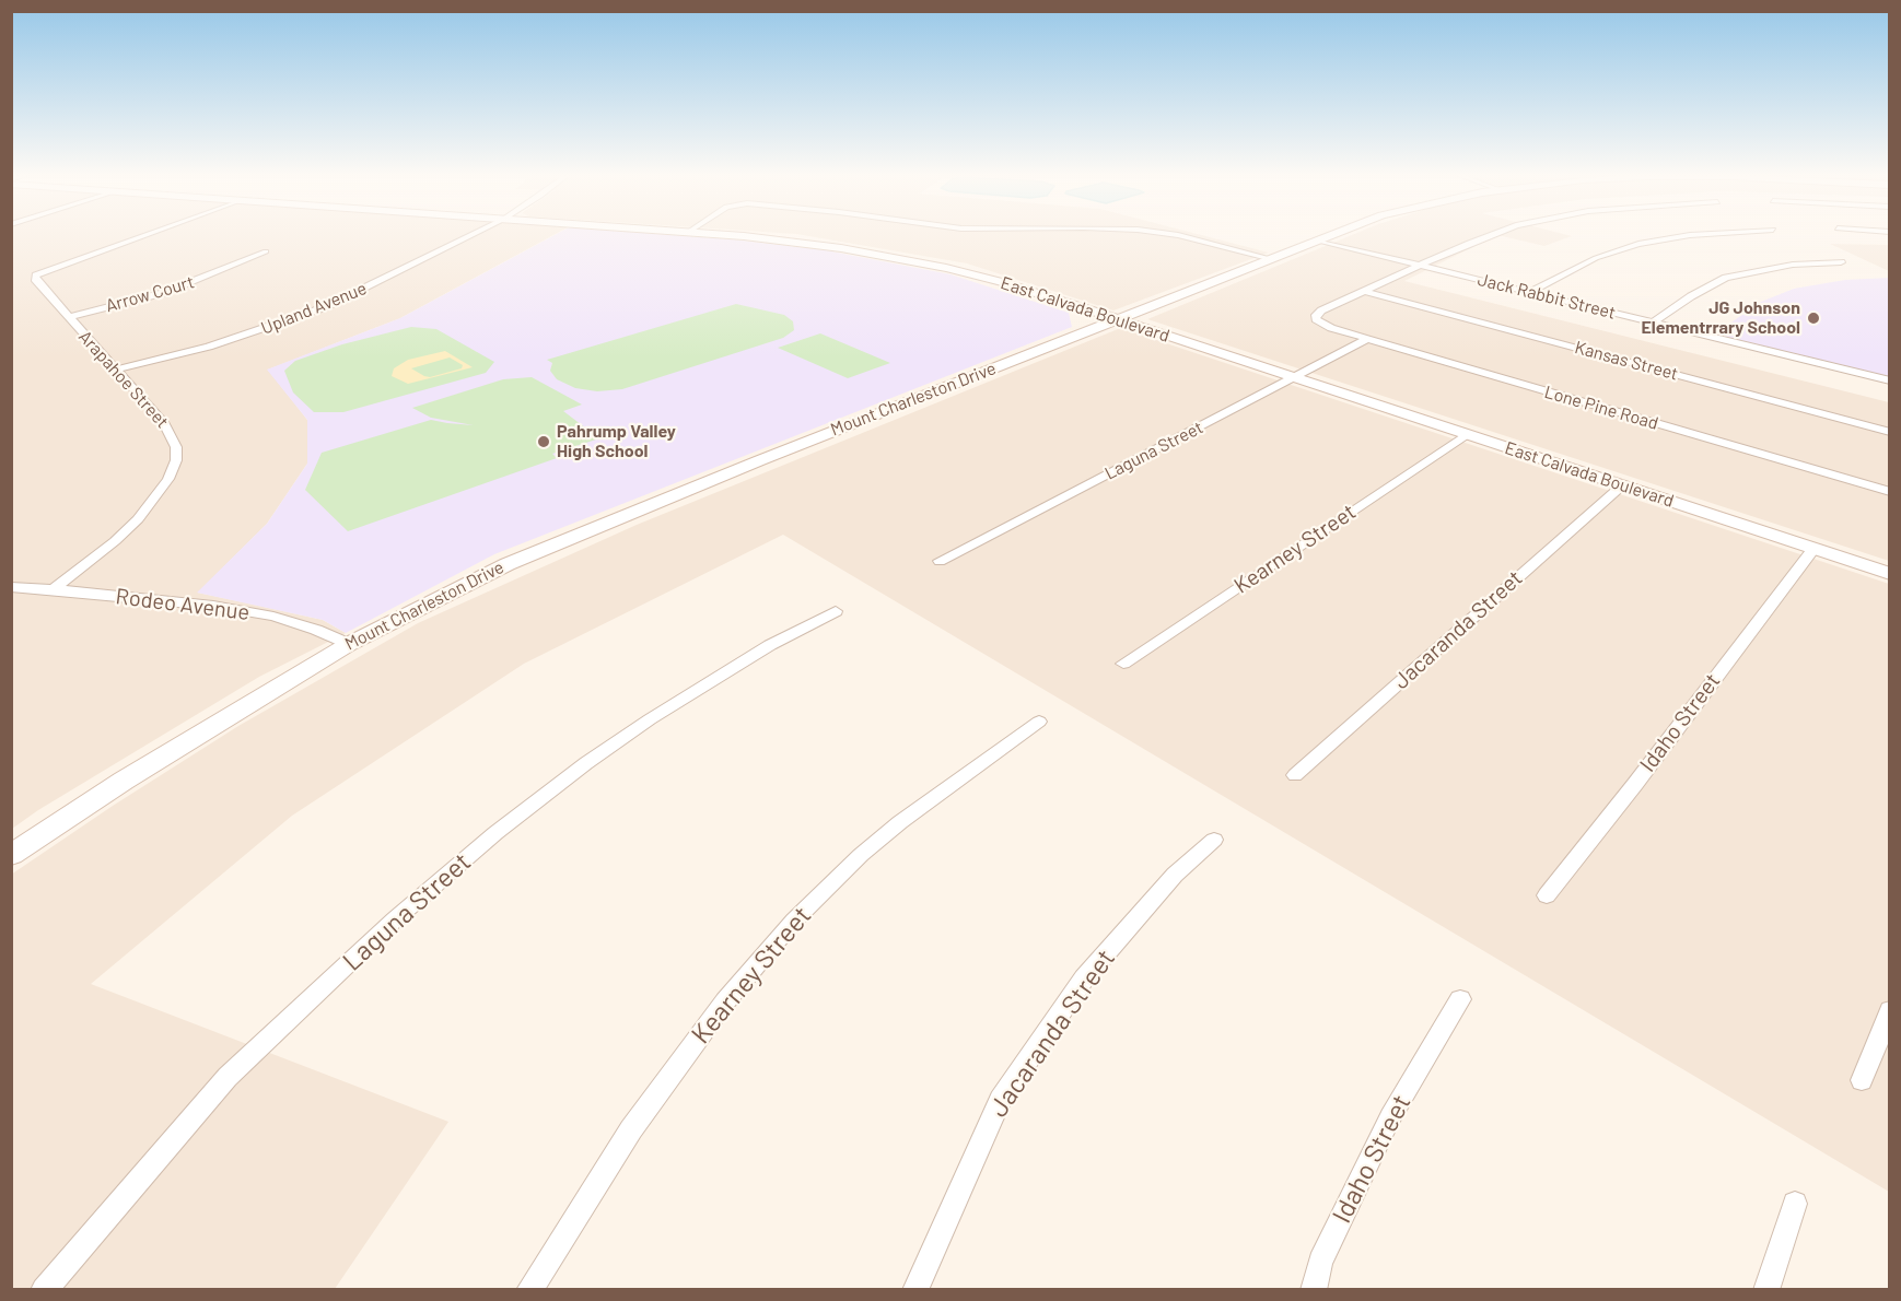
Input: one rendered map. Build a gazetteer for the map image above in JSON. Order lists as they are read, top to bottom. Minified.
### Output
{"streets":{"street":["Arrow Court","Jack Rabbit Street","Upland Avenue","East Calvada Boulevard","Kansas Street","Arapahoe Street","Mount Charleston Drive","Lone Pine Road","Laguna Street","Kearney Street","Rodeo Avenue","Jacaranda Street","Idaho Street"]},"crossings":[["Arrow Court","Arapahoe Street"],["Jack Rabbit Street","Mount Charleston Drive"],["Upland Avenue","Arapahoe Street"],["East Calvada Boulevard","Mount Charleston Drive"],["East Calvada Boulevard","Laguna Street"],["East Calvada Boulevard","Kearney Street"],["East Calvada Boulevard","Jacaranda Street"],["East Calvada Boulevard","Idaho Street"],["Kansas Street","Lone Pine Road"],["Arapahoe Street","Rodeo Avenue"],["Mount Charleston Drive","Rodeo Avenue"],["Lone Pine Road","Laguna Street"]],"places":["JG Johnson Elementrrary School","Pahrump Valley High School"]}
